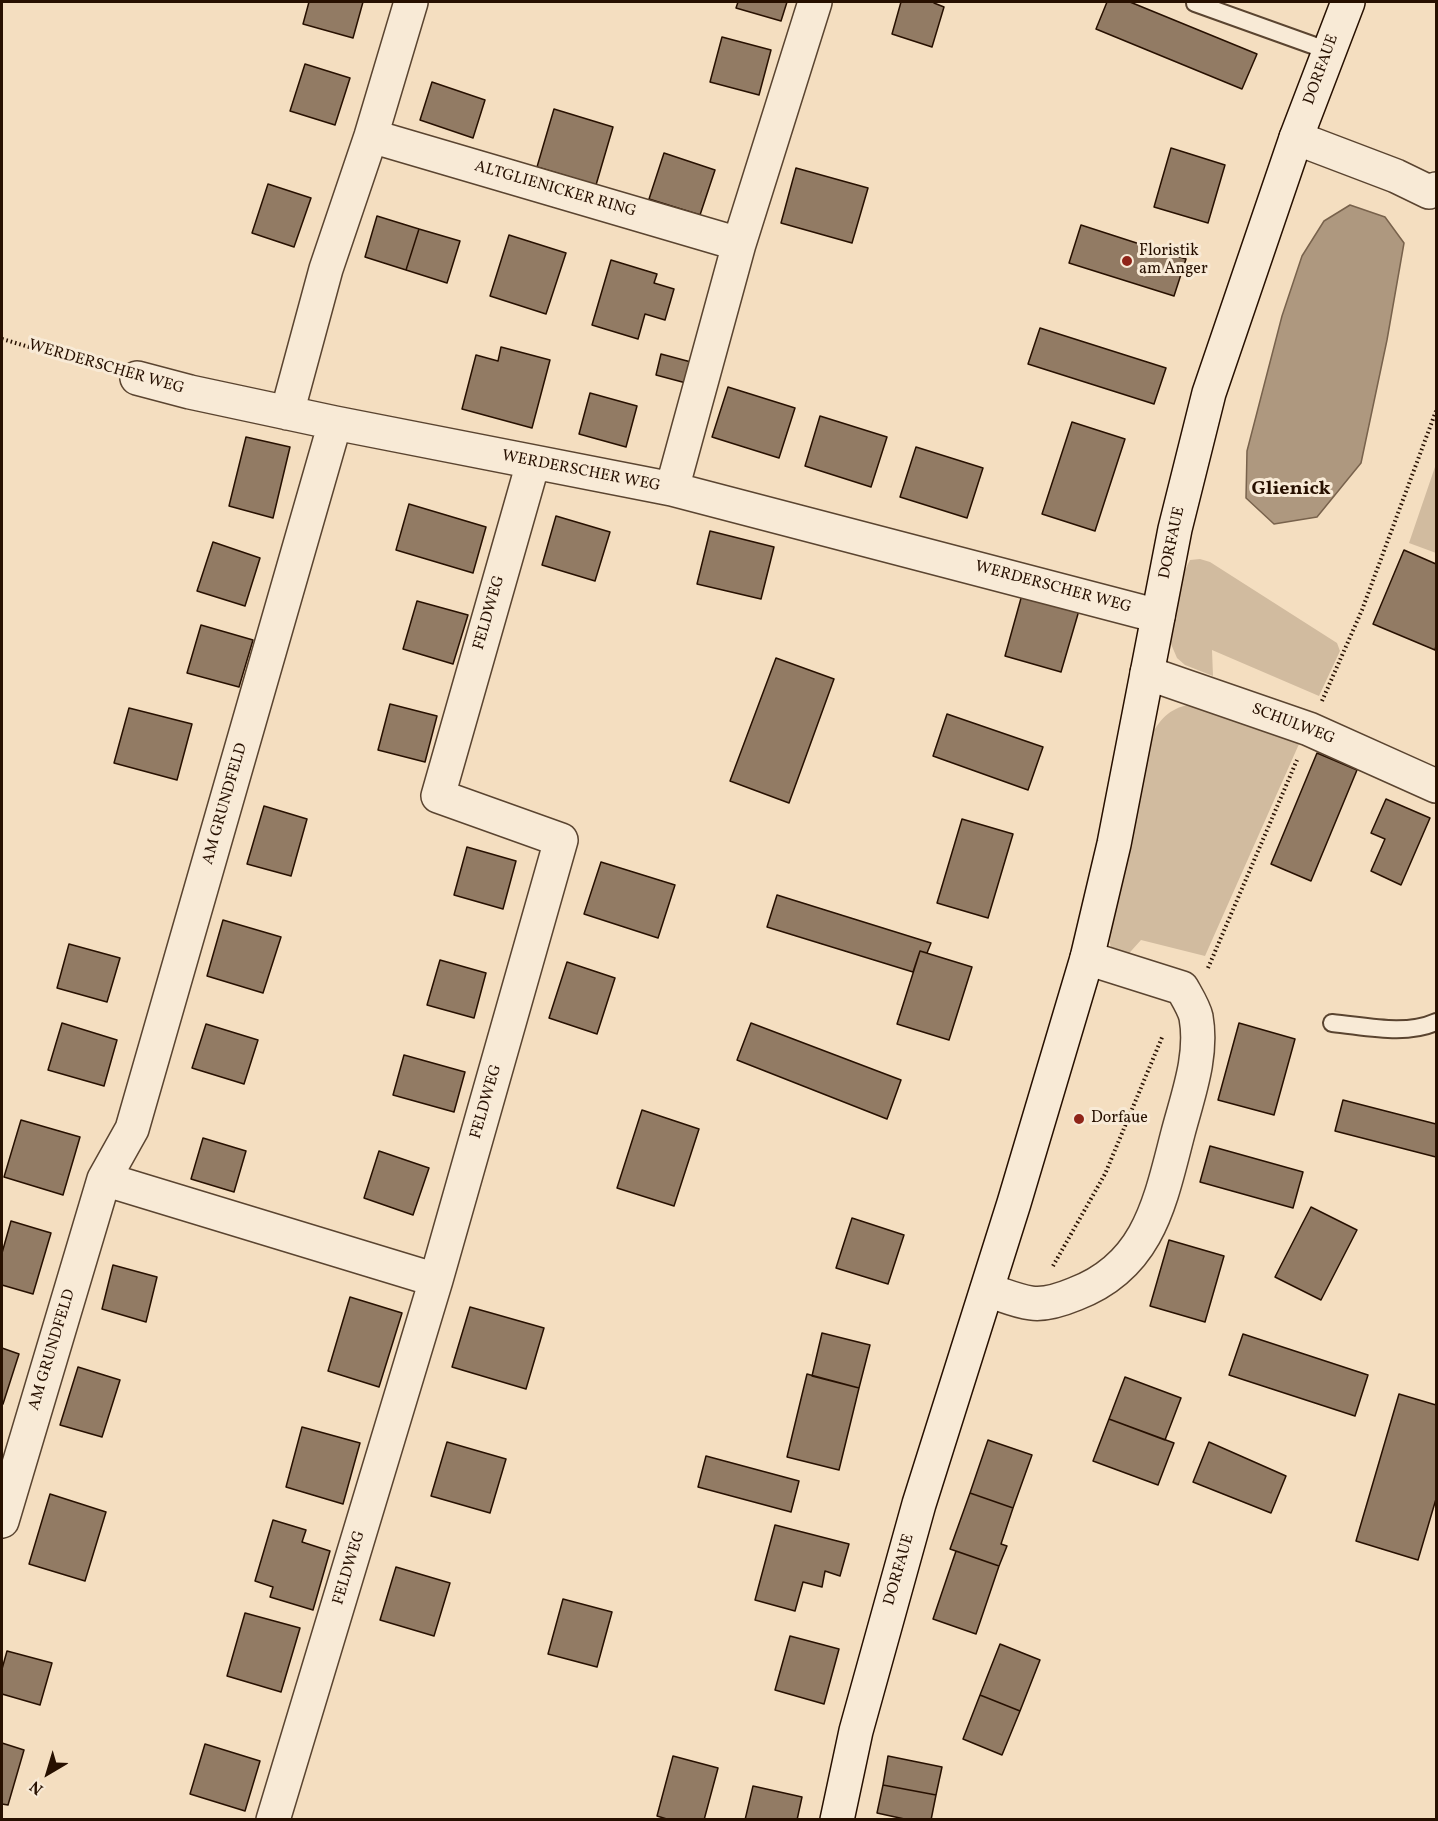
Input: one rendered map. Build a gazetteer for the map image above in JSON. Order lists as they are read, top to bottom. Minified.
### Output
{"streets":{"street":["DORFAUE","ALTGLIENICKER RING","WERDERSCHER WEG","FELDWEG","SCHULWEG","AM GRUNDFELD"]},"crossings":[["DORFAUE","WERDERSCHER WEG"],["DORFAUE","SCHULWEG"],["WERDERSCHER WEG","FELDWEG"],["WERDERSCHER WEG","AM GRUNDFELD"]],"districts":["Glienick"],"places":["Floristik am Anger","Dorfaue"],"north":"bottom left"}
